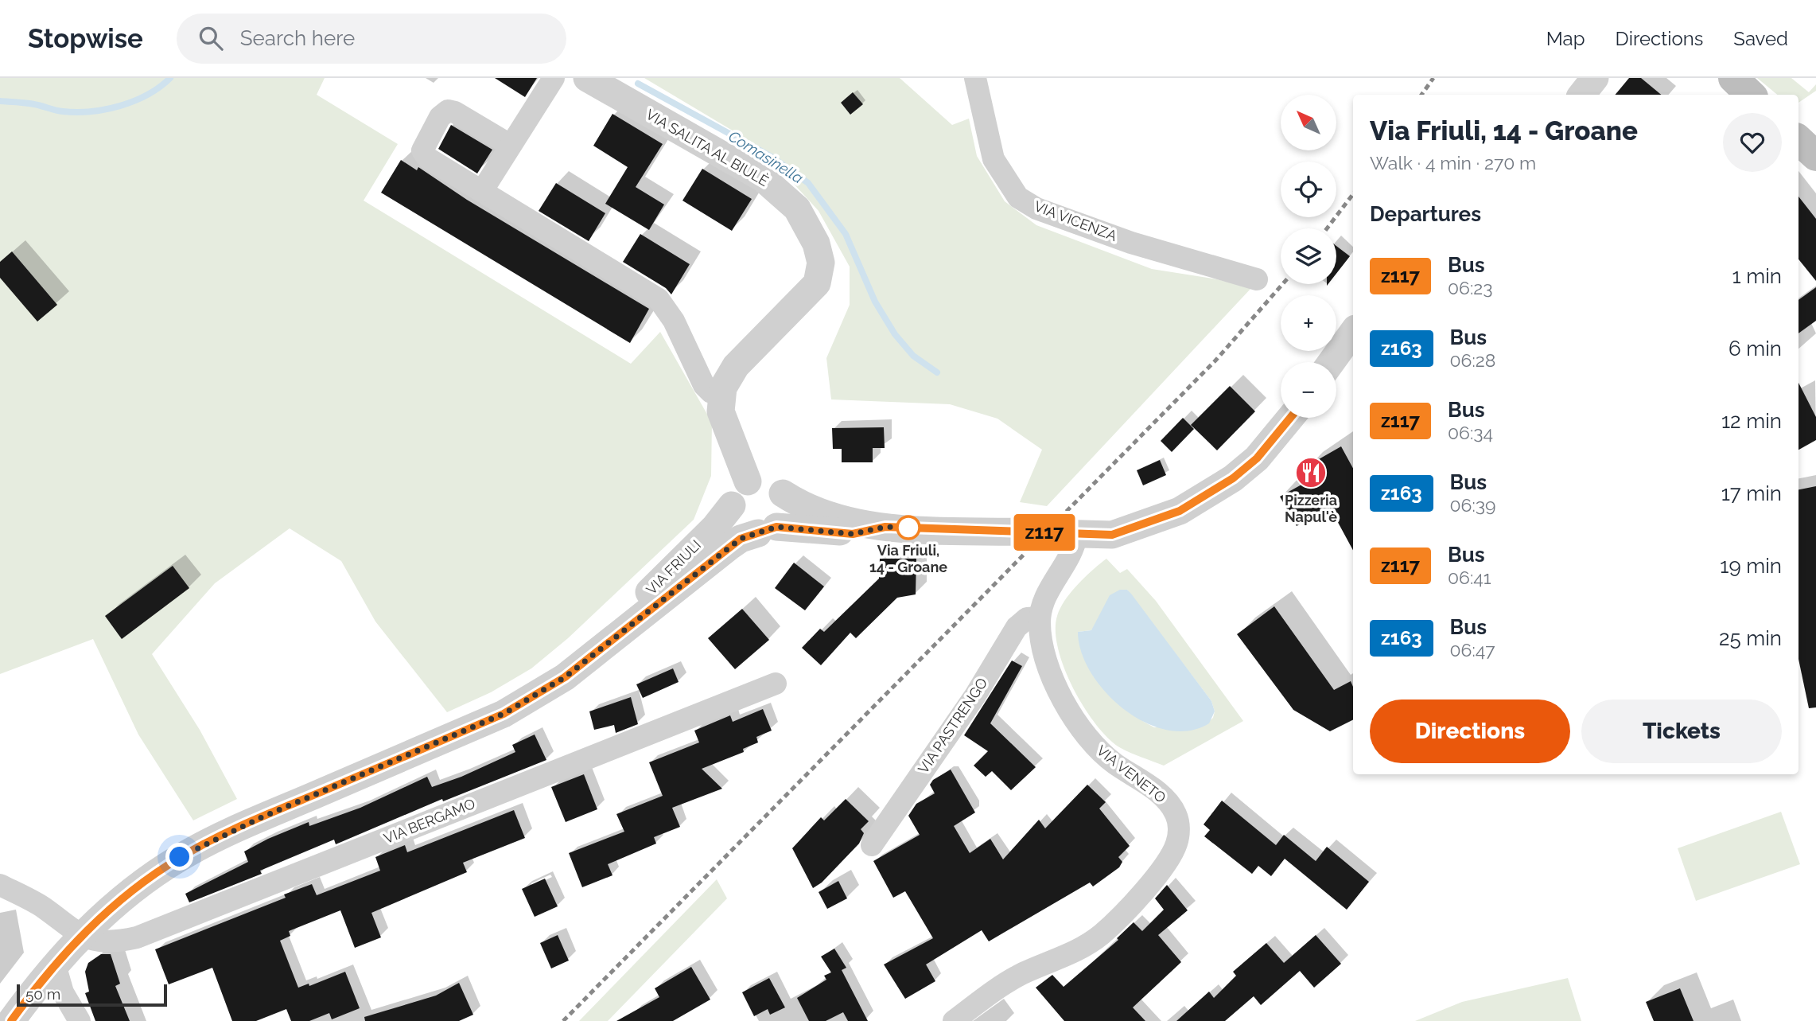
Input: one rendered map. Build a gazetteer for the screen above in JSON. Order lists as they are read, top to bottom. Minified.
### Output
{"streets":{"street":["VIA SALITA AL BIULÈ","VIA VICENZA","VIA FRIULI","VIA PASTRENGO","VIA VENETO","VIA BERGAMO"]},"crossings":[["VIA FRIULI","VIA VENETO"],["VIA FRIULI","VIA BERGAMO"],["VIA PASTRENGO","VIA VENETO"]],"water":["Comasinella"],"places":{"restaurant":["Pizzeria Napul'è"],"other":["Via Friuli, 14 - Groane"]},"lines":["bus line z117"],"scale_bar":"50 m","north":"top left","page":{"header":"Stopwise","search":"Search here","nav":["Map","Directions","Saved"],"on_map":"z117","map_buttons":["+","−"],"heading":[["Via Friuli, 14 - Groane","Walk · 4 min · 270 m"],"Departures"],"list":[{"mark":"z117","name":"Bus","note":"06:23","value":"1 min"},{"mark":"z163","name":"Bus","note":"06:28","value":"6 min"},{"mark":"z117","name":"Bus","note":"06:34","value":"12 min"},{"mark":"z163","name":"Bus","note":"06:39","value":"17 min"},{"mark":"z117","name":"Bus","note":"06:41","value":"19 min"},{"mark":"z163","name":"Bus","note":"06:47","value":"25 min"}],"buttons":["Directions","Tickets"],"scale":"50 m"}}
